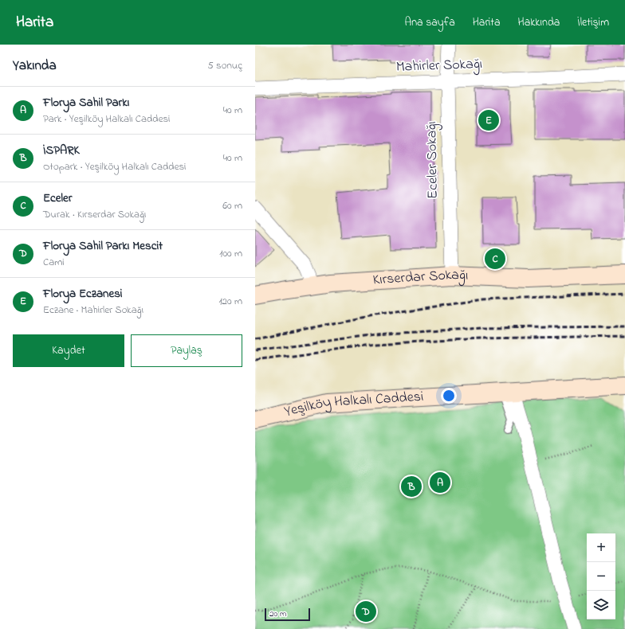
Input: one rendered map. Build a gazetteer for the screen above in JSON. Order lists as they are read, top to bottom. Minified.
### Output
{"streets":{"main road":["Kırserdar Sokağı","Yeşilköy Halkalı Caddesi"],"street":["Mahirler Sokağı","Eceler Sokağı"]},"crossings":[["Mahirler Sokağı","Eceler Sokağı"],["Eceler Sokağı","Kırserdar Sokağı"]],"scale_bar":"20 m","page":{"header":"Harita","nav":["Ana sayfa","Harita","Hakkında","İletişim"],"heading":["Yakında","5 sonuç"],"list":[{"mark":"A","name":"Florya Sahil Parkı","note":"Park · Yeşilköy Halkalı Caddesi","value":"40 m"},{"mark":"B","name":"İSPARK","note":"Otopark · Yeşilköy Halkalı Caddesi","value":"40 m"},{"mark":"C","name":"Eceler","note":"Durak · Kırserdar Sokağı","value":"60 m"},{"mark":"D","name":"Florya Sahil Parkı Mescit","note":"Cami","value":"100 m"},{"mark":"E","name":"Florya Eczanesi","note":"Eczane · Mahirler Sokağı","value":"120 m"}],"pins":["E","C","A","B","D"],"buttons":["Kaydet","Paylaş"],"map_buttons":["+","−"],"scale":"20 m"}}
